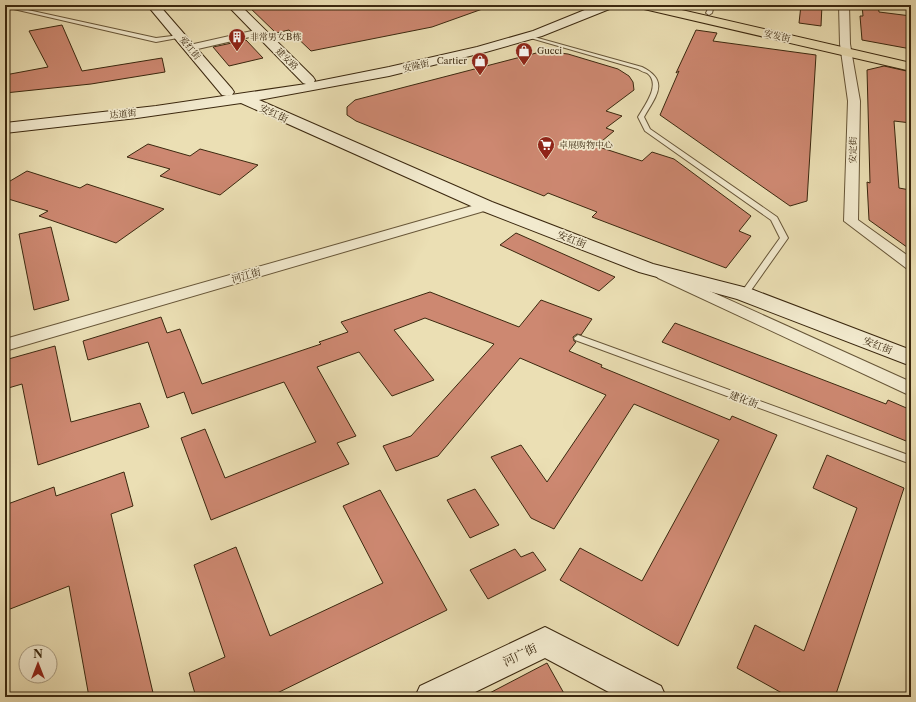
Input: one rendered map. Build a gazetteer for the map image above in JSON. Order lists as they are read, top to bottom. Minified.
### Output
{"streets":{"main road":["安发街","爱红街","建安路","安隆街","安红街","达道街","河广街"],"street":["安定街","河江街"],"lane":["建化街"]},"crossings":[["安发街","安定街"],["爱红街","安隆街"],["爱红街","安红街"],["爱红街","达道街"],["建安路","安隆街"],["安隆街","安红街"],["安隆街","达道街"],["安红街","达道街"],["安红街","河江街"]],"places":{"building":["非常男女B栋"],"shop":["Gucci","Cartier"],"supermarket":["卓展购物中心"]},"north":"top"}
